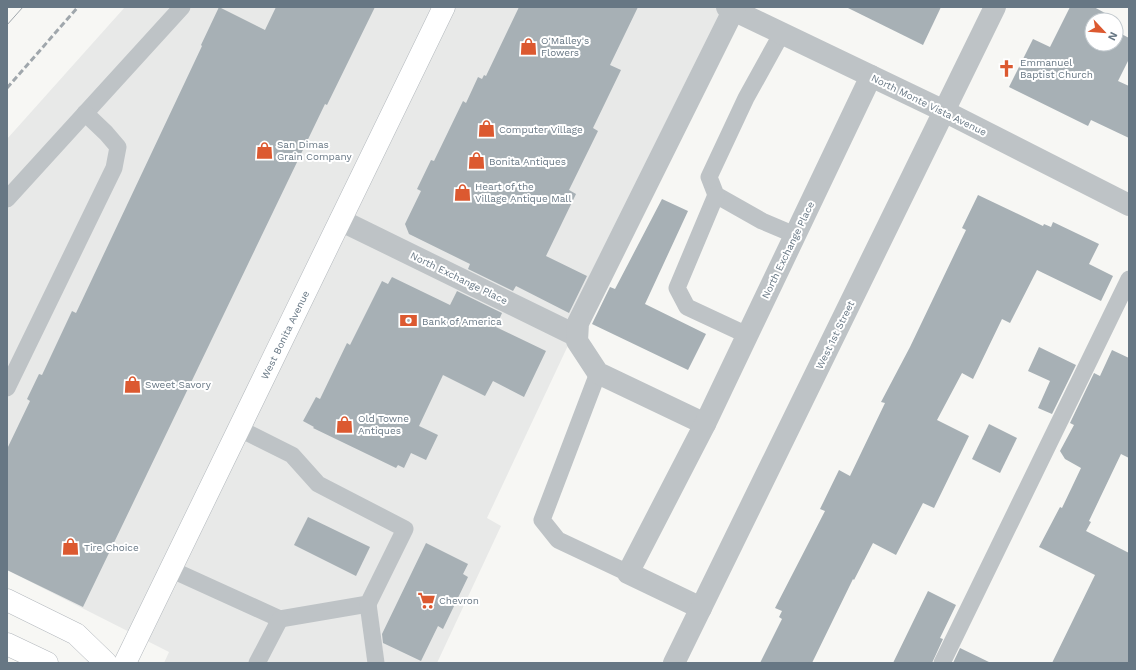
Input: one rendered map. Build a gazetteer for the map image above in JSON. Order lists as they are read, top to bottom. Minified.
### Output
{"streets":{"main road":["West Bonita Avenue"],"street":["North Monte Vista Avenue","North Exchange Place","West 1st Street"]},"crossings":[["North Monte Vista Avenue","North Exchange Place"],["North Monte Vista Avenue","West 1st Street"],["North Exchange Place","West Bonita Avenue"]],"places":{"shop":["O'Malley's Flowers","Computer Village","San Dimas Grain Company","Bonita Antiques","Heart of the Village Antique Mall","Sweet Savory","Old Towne Antiques","Tire Choice"],"church":["Emmanuel Baptist Church"],"bank":["Bank of America"],"supermarket":["Chevron"]},"north":"bottom right"}
